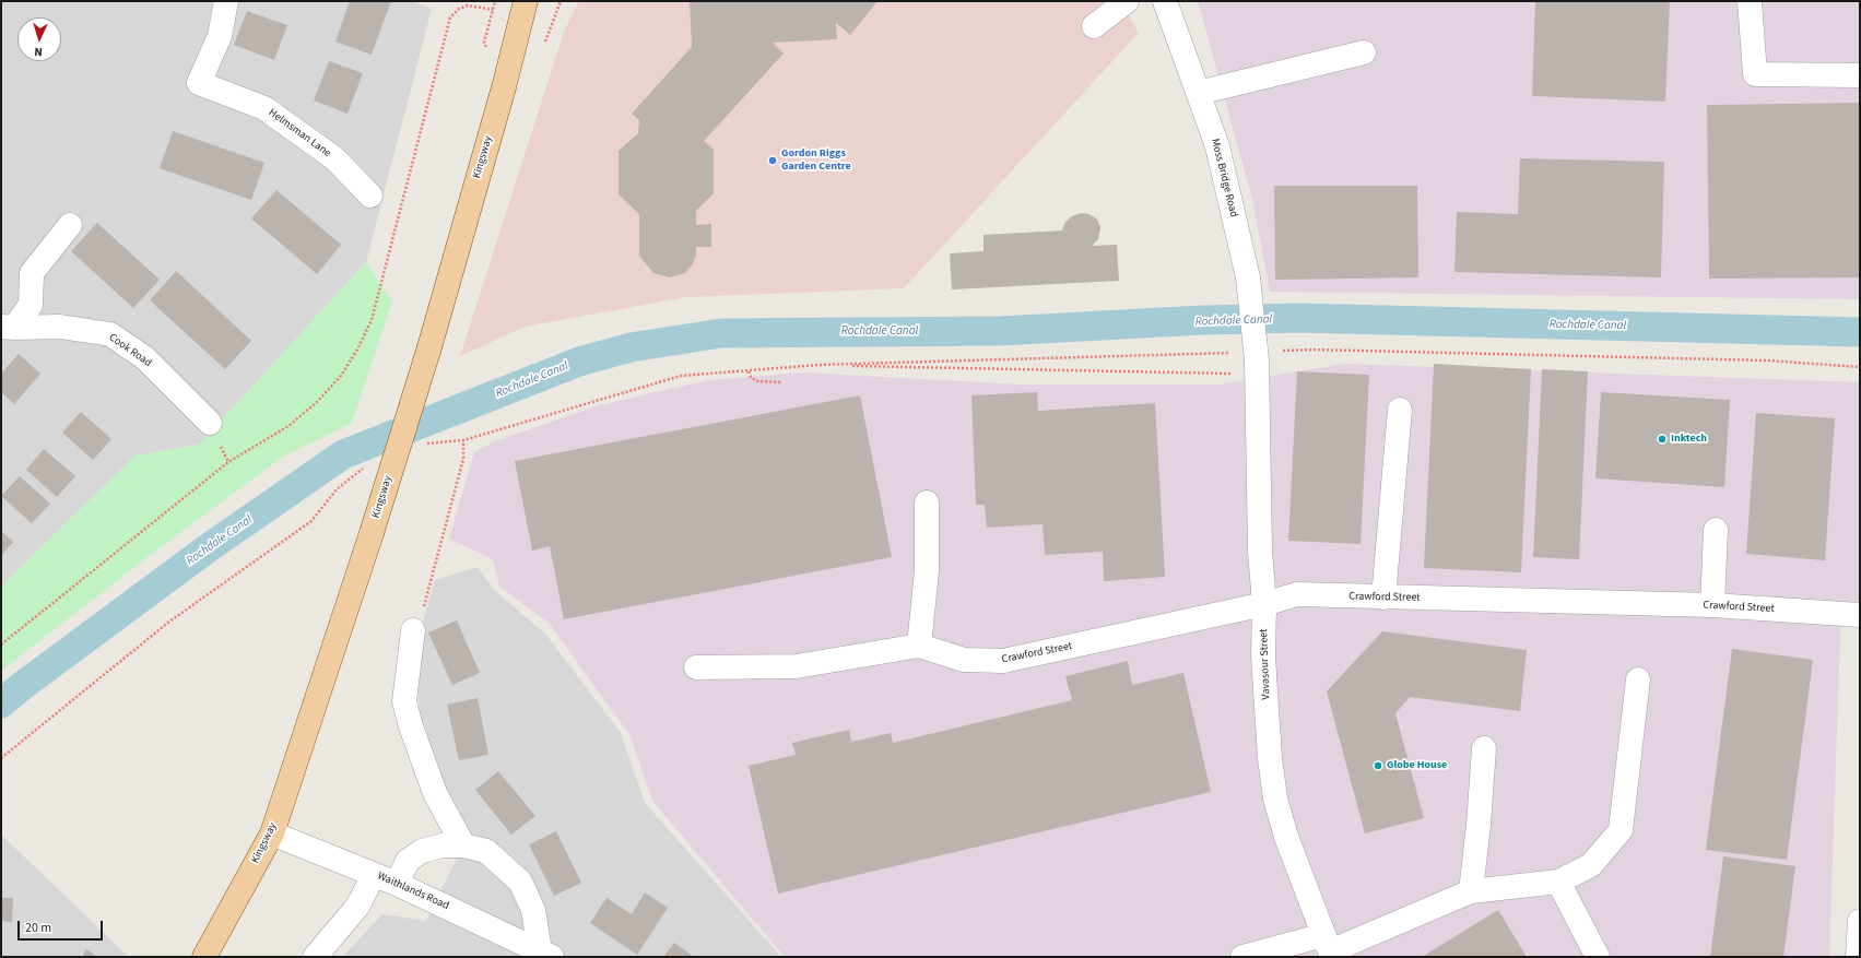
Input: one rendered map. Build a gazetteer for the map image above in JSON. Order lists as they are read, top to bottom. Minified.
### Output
{"streets":{"main road":["Kingsway"],"street":["Helmsman Lane","Moss Bridge Road","Cook Road","Crawford Street","Vavasour Street","Waithlands Road"]},"crossings":[["Kingsway","Waithlands Road"],["Moss Bridge Road","Vavasour Street"],["Crawford Street","Vavasour Street"]],"water":["Rochdale Canal"],"places":["Gordon Riggs Garden Centre","Inktech","Globe House"],"scale_bar":"20 m","north":"bottom"}
